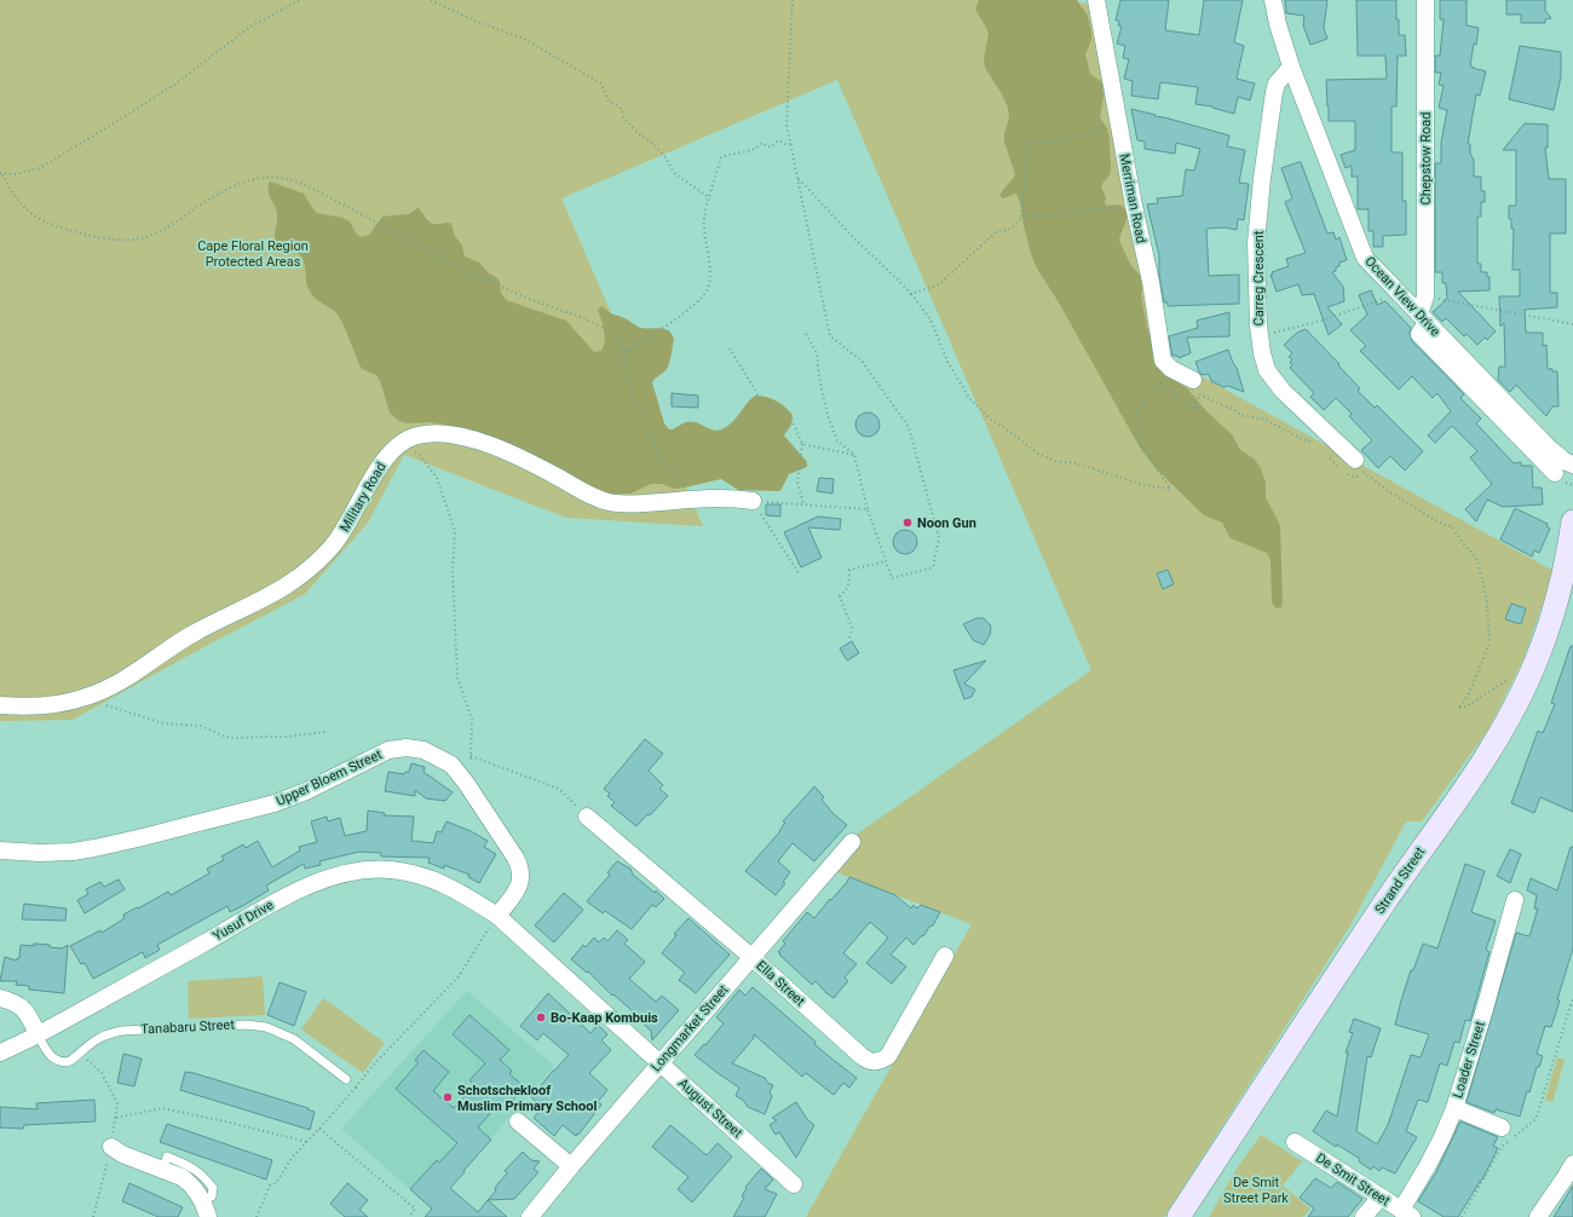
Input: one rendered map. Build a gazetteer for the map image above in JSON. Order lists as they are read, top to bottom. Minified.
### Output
{"streets":{"street":["Chepstow Road","Merriman Road","Carreg Crescent","Ocean View Drive","Military Road","Upper Bloem Street","Strand Street","Yusuf Drive","Ella Street","Longmarket Street","Loader Street","August Street","De Smit Street"],"lane":["Tanabaru Street"]},"crossings":[["Chepstow Road","Ocean View Drive"],["Carreg Crescent","Ocean View Drive"],["Upper Bloem Street","Yusuf Drive"],["Upper Bloem Street","August Street"],["Yusuf Drive","Tanabaru Street"],["Yusuf Drive","August Street"],["Ella Street","Longmarket Street"],["Longmarket Street","August Street"],["Loader Street","De Smit Street"]],"parks":["Cape Floral Region Protected Areas","De Smit Street Park"],"places":["Noon Gun","Bo-Kaap Kombuis","Schotschekloof Muslim Primary School"]}
